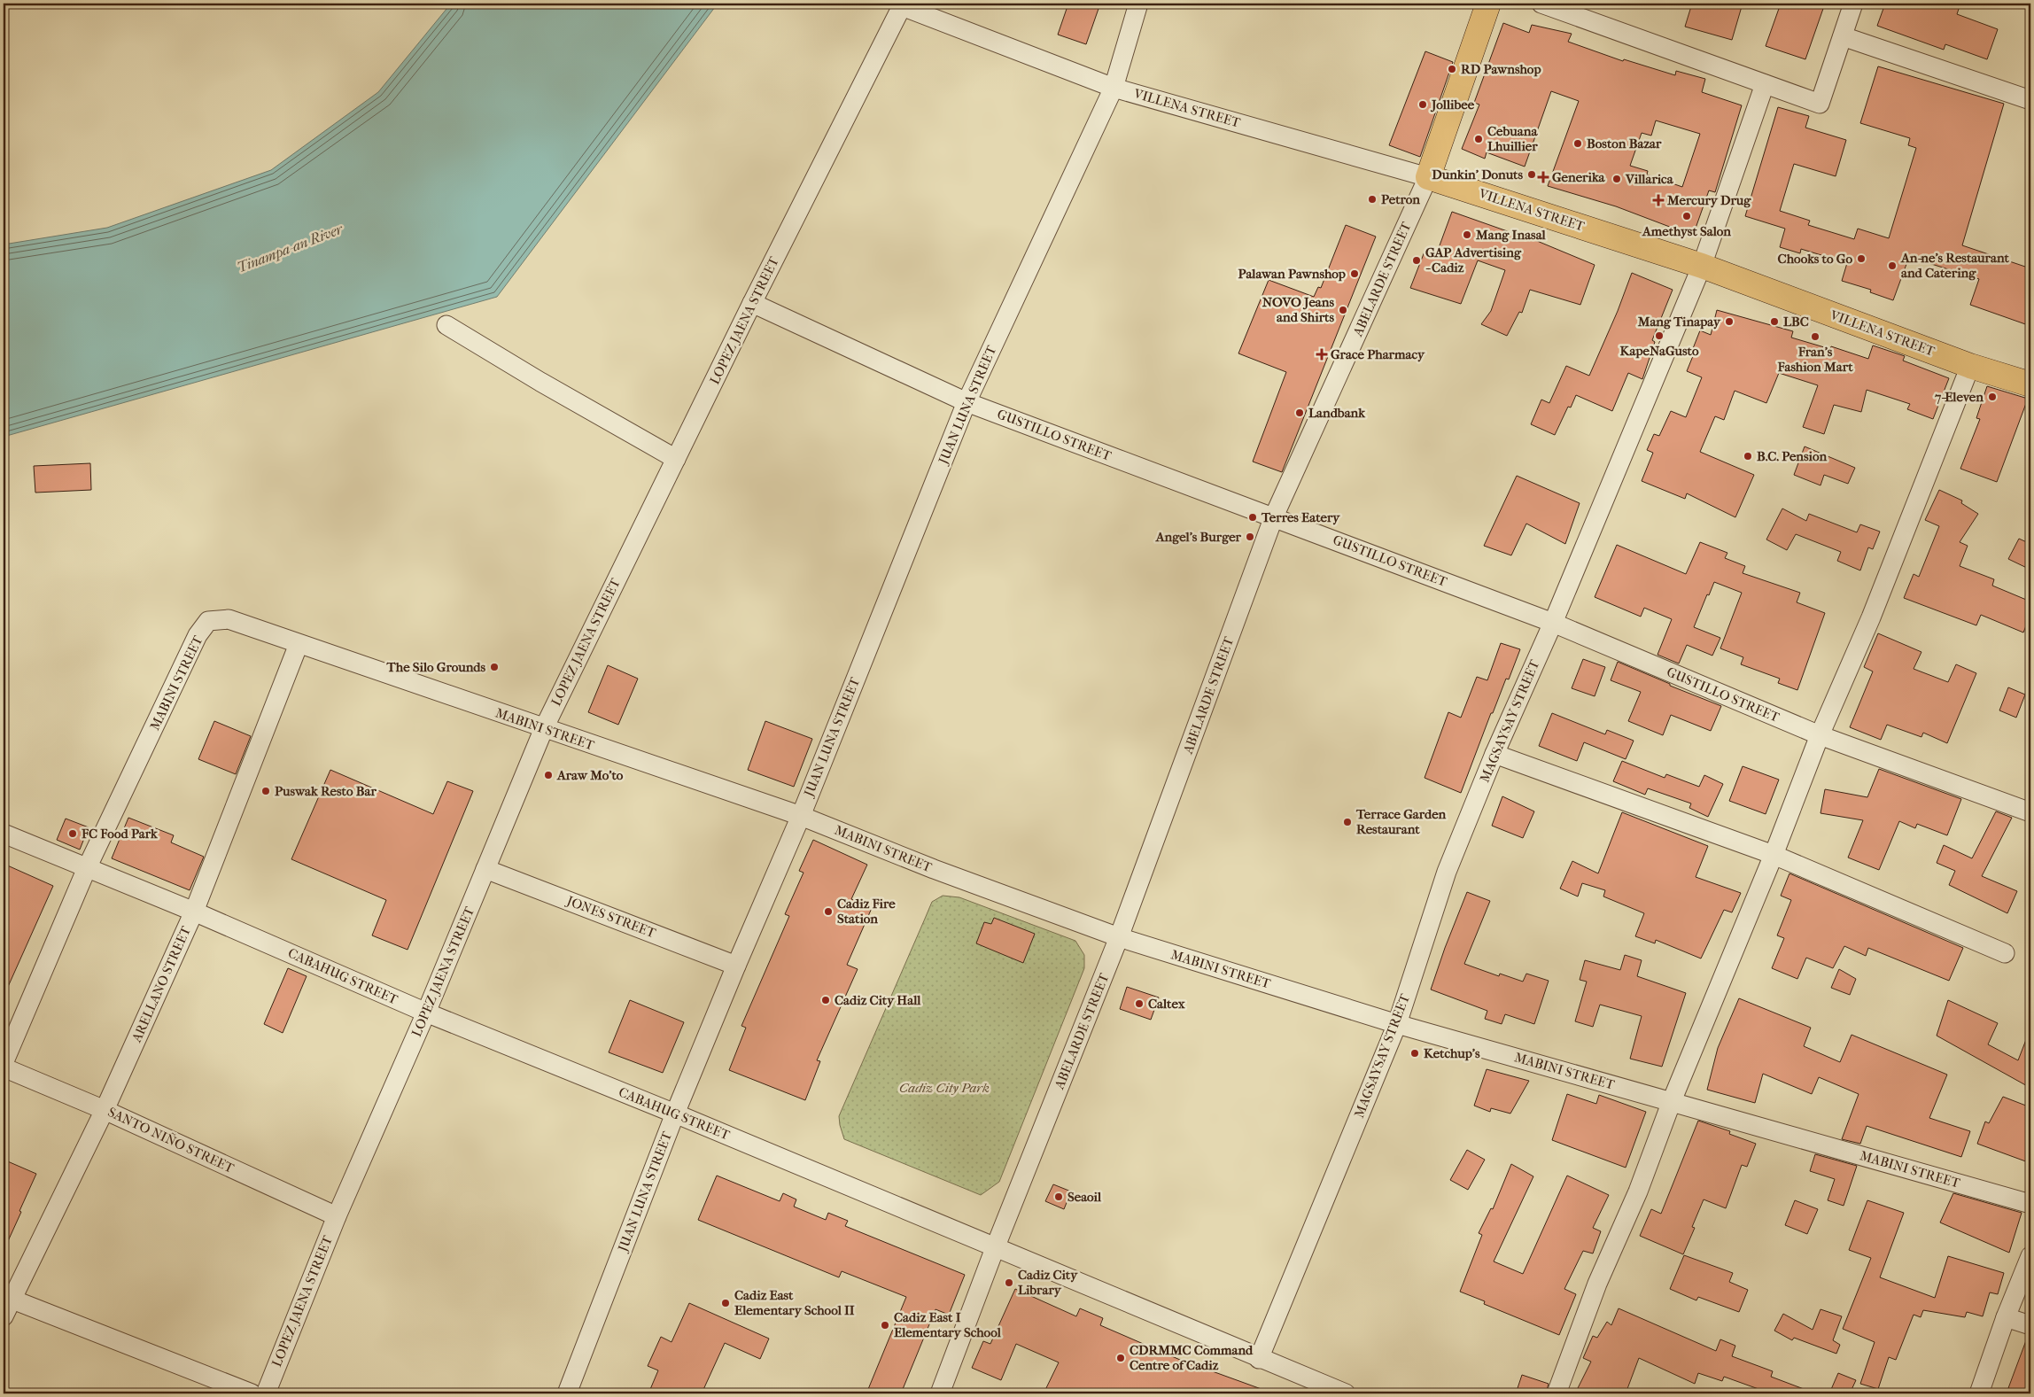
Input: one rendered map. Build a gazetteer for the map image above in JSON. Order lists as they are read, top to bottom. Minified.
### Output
{"streets":{"main road":["VILLENA STREET","ABELARDE STREET"],"street":["LOPEZ JAENA STREET","JUAN LUNA STREET","GUSTILLO STREET","MABINI STREET","MAGSAYSAY STREET","JONES STREET","CABAHUG STREET","ARELLANO STREET","SANTO NIÑO STREET"]},"crossings":[["VILLENA STREET","ABELARDE STREET"],["VILLENA STREET","LOPEZ JAENA STREET"],["VILLENA STREET","JUAN LUNA STREET"],["VILLENA STREET","MAGSAYSAY STREET"],["ABELARDE STREET","GUSTILLO STREET"],["ABELARDE STREET","MABINI STREET"],["ABELARDE STREET","CABAHUG STREET"],["LOPEZ JAENA STREET","GUSTILLO STREET"],["LOPEZ JAENA STREET","MABINI STREET"],["LOPEZ JAENA STREET","JONES STREET"],["LOPEZ JAENA STREET","CABAHUG STREET"],["LOPEZ JAENA STREET","SANTO NIÑO STREET"],["JUAN LUNA STREET","GUSTILLO STREET"],["JUAN LUNA STREET","MABINI STREET"],["JUAN LUNA STREET","JONES STREET"],["JUAN LUNA STREET","CABAHUG STREET"],["GUSTILLO STREET","MAGSAYSAY STREET"],["MABINI STREET","MAGSAYSAY STREET"],["MABINI STREET","CABAHUG STREET"],["MABINI STREET","ARELLANO STREET"],["MAGSAYSAY STREET","CABAHUG STREET"],["CABAHUG STREET","ARELLANO STREET"],["ARELLANO STREET","SANTO NIÑO STREET"]],"water":["Tinampa-an River"],"parks":["Cadiz City Park"],"places":{"other":["RD Pawnshop","Jollibee","Cebuana Lhuillier","Boston Bazar","Dunkin' Donuts","Villarica","Petron","Amethyst Salon","Mang Inasal","Chooks to Go","GAP Advertising - Cadiz","An-ne's Restaurant and Catering","Palawan Pawnshop","NOVO Jeans and Shirts","Mang Tinapay","LBC","KapeNaGusto","Fran's Fashion Mart","7-Eleven","Landbank","B.C. Pension","Terres Eatery","Angel's Burger","The Silo Grounds","Araw Mo'to","Puswak Resto Bar","Terrace Garden Restaurant","FC Food Park","Cadiz Fire Station","Cadiz City Hall","Caltex","Ketchup's","Seaoil","Cadiz City Library","Cadiz East Elementary School II","Cadiz East I Elementary School","CDRMMC Command Centre of Cadiz"],"health":["Generika","Mercury Drug","Grace Pharmacy"]}}
